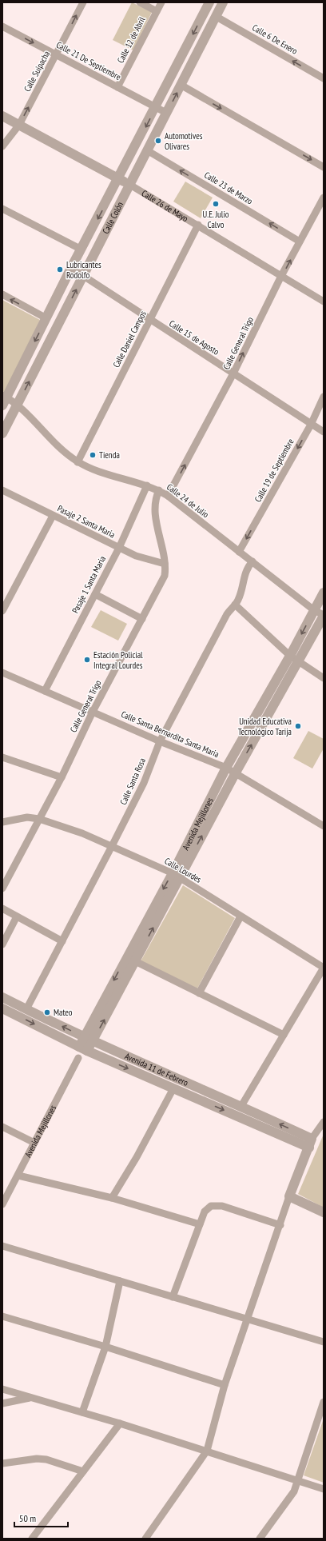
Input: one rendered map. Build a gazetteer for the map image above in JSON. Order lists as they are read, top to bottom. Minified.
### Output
{"streets":{"street":["Calle 6 De Enero","Calle 12 de Abril","Calle 21 De Septiembre","Calle Suipacha","Calle 23 de Marzo","Calle 26 de Mayo","Calle Colón","Calle 15 de Agosto","Calle Daniel Campos","Calle General Trigo","Calle 19 de Septiembre","Calle 24 de Julio","Pasaje 2 Santa Maria","Pasaje 1 Santa Maria","Calle Santa Bernardita Santa Maria","Calle Santa Rosa","Avenida Mejillones","Calle Lourdes","Avenida 11 de Febrero"]},"crossings":[["Calle 6 De Enero","Calle Colón"],["Calle 12 de Abril","Calle 21 De Septiembre"],["Calle 21 De Septiembre","Calle Suipacha"],["Calle 21 De Septiembre","Calle Colón"],["Calle Suipacha","Calle 26 de Mayo"],["Calle 23 de Marzo","Calle Colón"],["Calle 23 de Marzo","Calle General Trigo"],["Calle 26 de Mayo","Calle Colón"],["Calle 26 de Mayo","Calle Daniel Campos"],["Calle 26 de Mayo","Calle General Trigo"],["Calle Colón","Calle 15 de Agosto"],["Calle Colón","Calle 24 de Julio"],["Calle 15 de Agosto","Calle Daniel Campos"],["Calle 15 de Agosto","Calle General Trigo"],["Calle 15 de Agosto","Calle 19 de Septiembre"],["Calle Daniel Campos","Calle 24 de Julio"],["Calle General Trigo","Calle 24 de Julio"],["Calle General Trigo","Pasaje 2 Santa Maria"],["Calle General Trigo","Calle Santa Bernardita Santa Maria"],["Calle General Trigo","Calle Lourdes"],["Calle 19 de Septiembre","Calle 24 de Julio"],["Calle 24 de Julio","Pasaje 1 Santa Maria"],["Calle 24 de Julio","Calle Santa Rosa"],["Calle 24 de Julio","Avenida Mejillones"],["Pasaje 2 Santa Maria","Pasaje 1 Santa Maria"],["Pasaje 1 Santa Maria","Calle Santa Bernardita Santa Maria"],["Calle Santa Bernardita Santa Maria","Calle Santa Rosa"],["Calle Santa Bernardita Santa Maria","Avenida Mejillones"],["Calle Santa Rosa","Calle Lourdes"],["Calle Santa Rosa","Avenida 11 de Febrero"],["Avenida Mejillones","Calle Lourdes"],["Avenida Mejillones","Avenida 11 de Febrero"]],"one_way":["Calle 6 De Enero","Calle Suipacha","Calle 23 de Marzo","Calle General Trigo","Calle 19 de Septiembre"],"places":["Automotives Olivares","U.E. Julio Calvo","Lubricantes Rodolfo","Tienda","Estación Policial Integral Lourdes","Unidad Educativa Tecnológico Tarija","Mateo"],"scale_bar":"50 m"}
